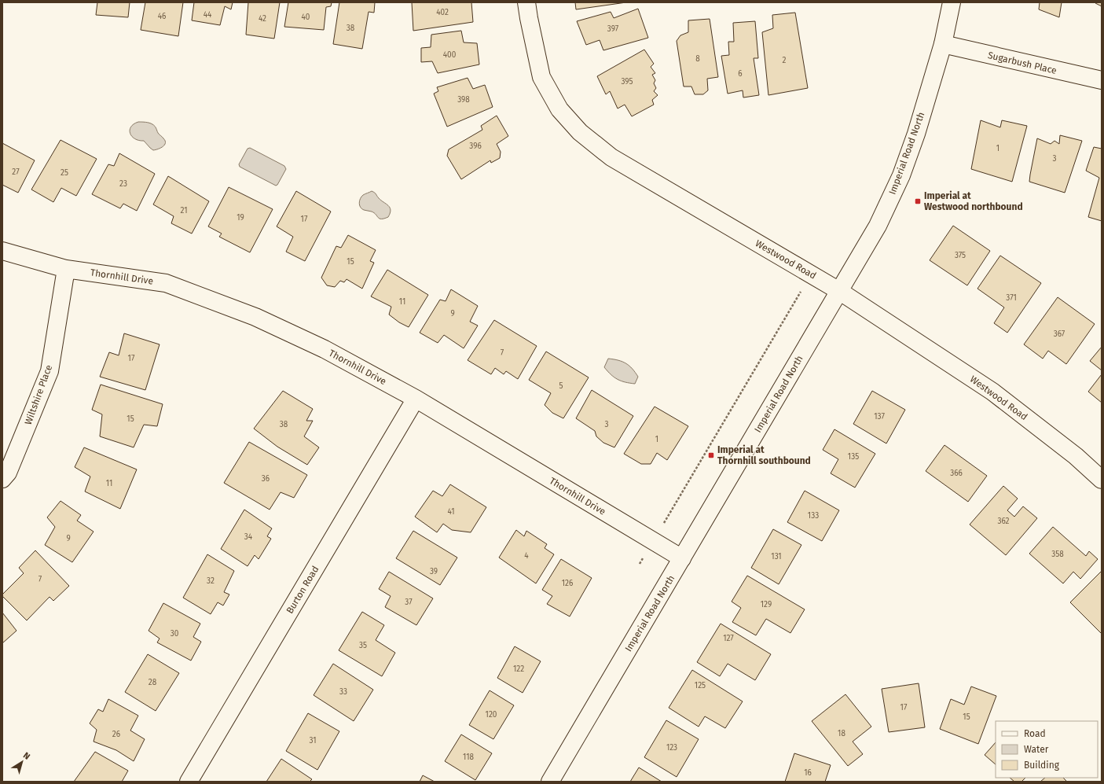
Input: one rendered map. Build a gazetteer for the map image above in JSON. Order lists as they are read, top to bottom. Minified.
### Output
{"streets":{"street":["Sugarbush Place","Imperial Road North","Westwood Road","Thornhill Drive","Wiltshire Place","Burton Road"]},"crossings":[["Sugarbush Place","Imperial Road North"],["Imperial Road North","Westwood Road"],["Imperial Road North","Thornhill Drive"],["Thornhill Drive","Wiltshire Place"],["Thornhill Drive","Burton Road"]],"places":{"transit":["Imperial at Westwood northbound","Imperial at Thornhill southbound"]},"house_numbers":["402","44","46","40","42","38","397","400","8","2","6","395","398","396","1","3","27","25","23","21","19","17","375","15","371","11","9","367","7","17","5","137","15","38","3","1","135","366","36","11","41","133","362","34","9","358","4","131","39","7","32","126","37","129","30","127","35","122","28","125","33","17","120","15","18","26","31","123","118","16"],"legend":["Road","Water","Building"],"north":"top right"}
